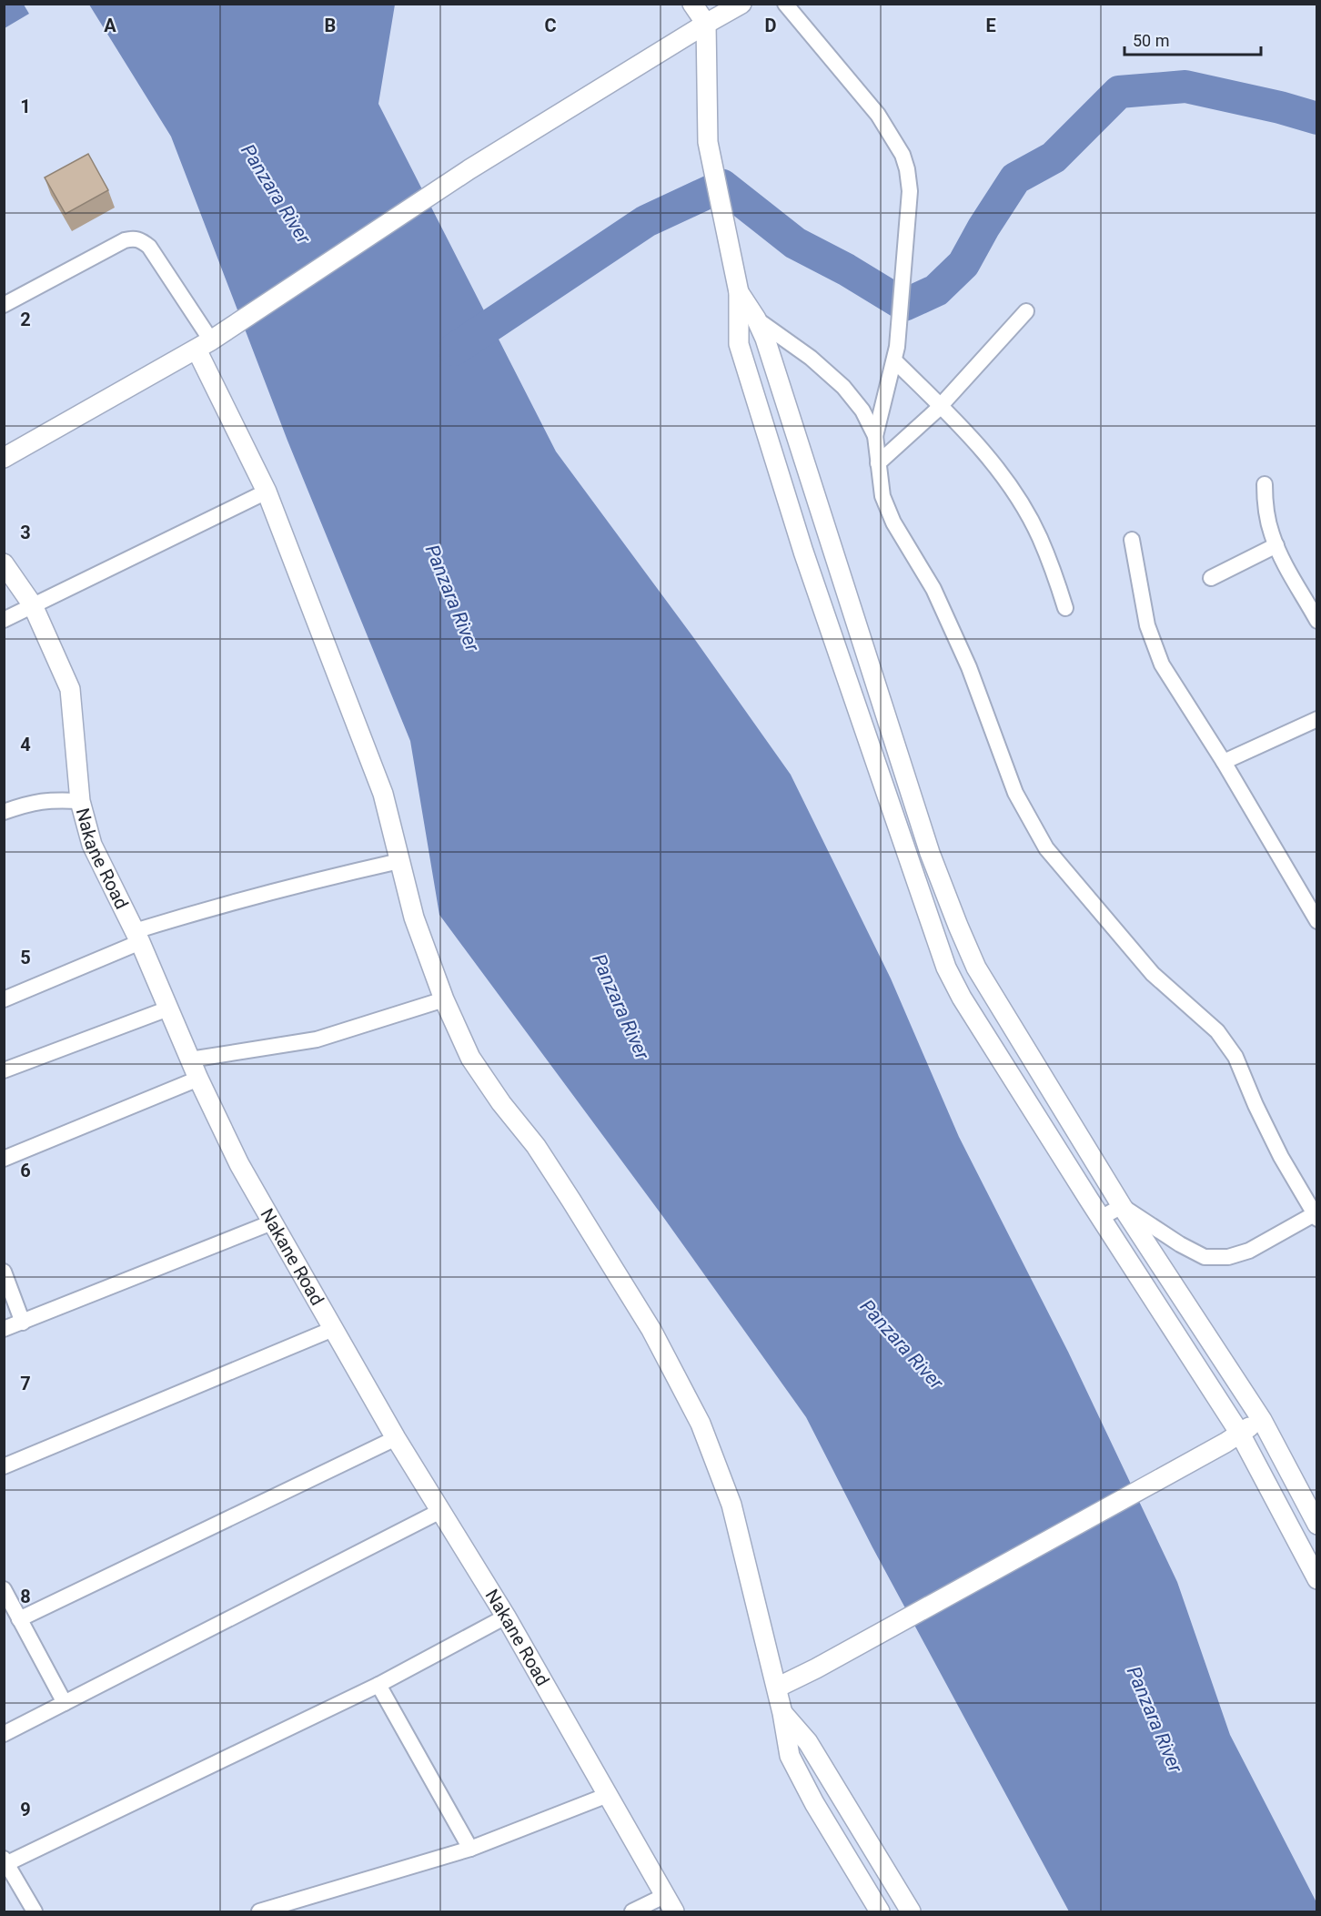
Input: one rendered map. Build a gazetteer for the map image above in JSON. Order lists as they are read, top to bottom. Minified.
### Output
{"streets":{"street":["Nakane Road"]},"water":["Panzara River"],"scale_bar":"50 m","grid":{"columns":["A","B","C","D","E"],"rows":["1","2","3","4","5","6","7","8","9"]}}
